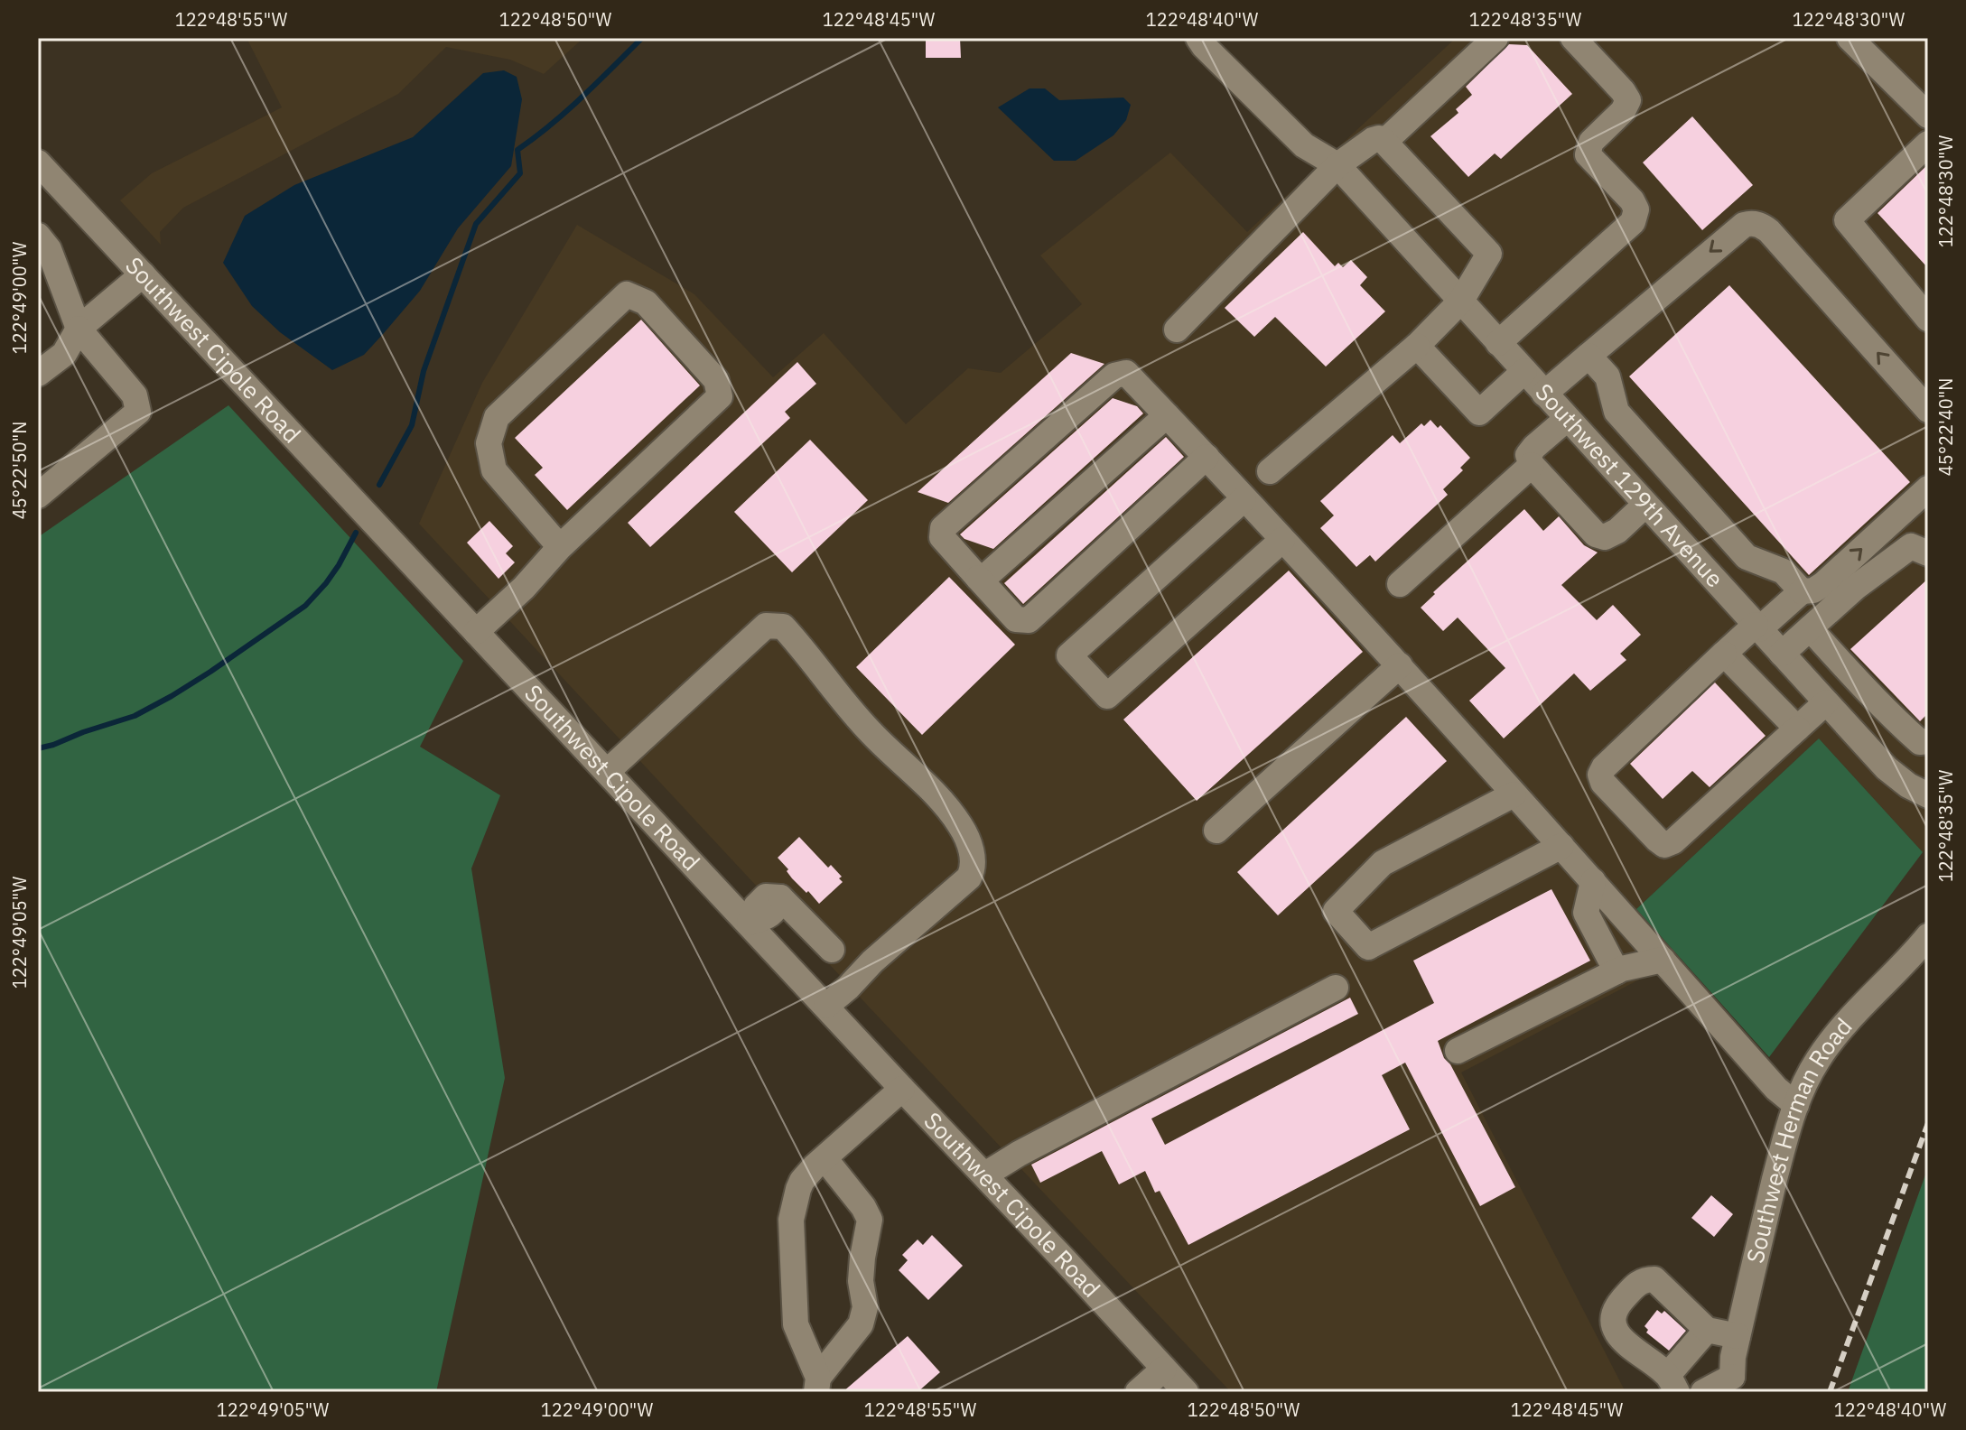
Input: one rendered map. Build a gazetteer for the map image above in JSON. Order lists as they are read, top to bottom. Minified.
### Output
{"streets":{"street":["Southwest Cipole Road","Southwest 129th Avenue","Southwest Herman Road"]},"coordinates":["122°48'55\"W","122°48'50\"W","122°48'45\"W","122°48'40\"W","122°48'35\"W","122°48'30\"W","122°49'00\"W","45°22'40\"N","45°22'50\"N","122°49'05\"W"]}
